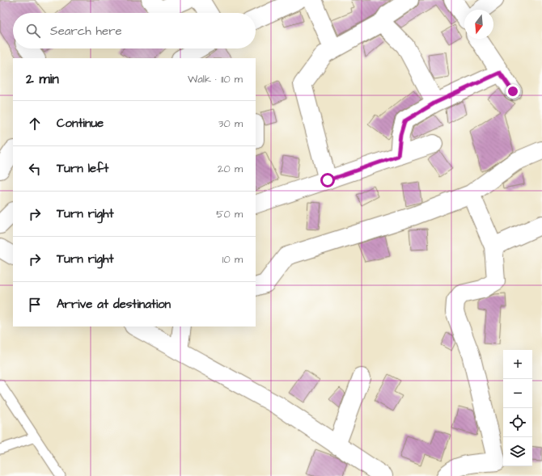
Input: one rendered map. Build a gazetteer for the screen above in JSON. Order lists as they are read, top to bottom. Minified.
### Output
{"north":"bottom","page":{"search":"Search here","heading":["2 min","Walk · 110 m"],"list":[["Continue","30 m"],["Turn left","20 m"],["Turn right","50 m"],["Turn right","10 m"],"Arrive at destination"],"map_buttons":["+","−"]}}
